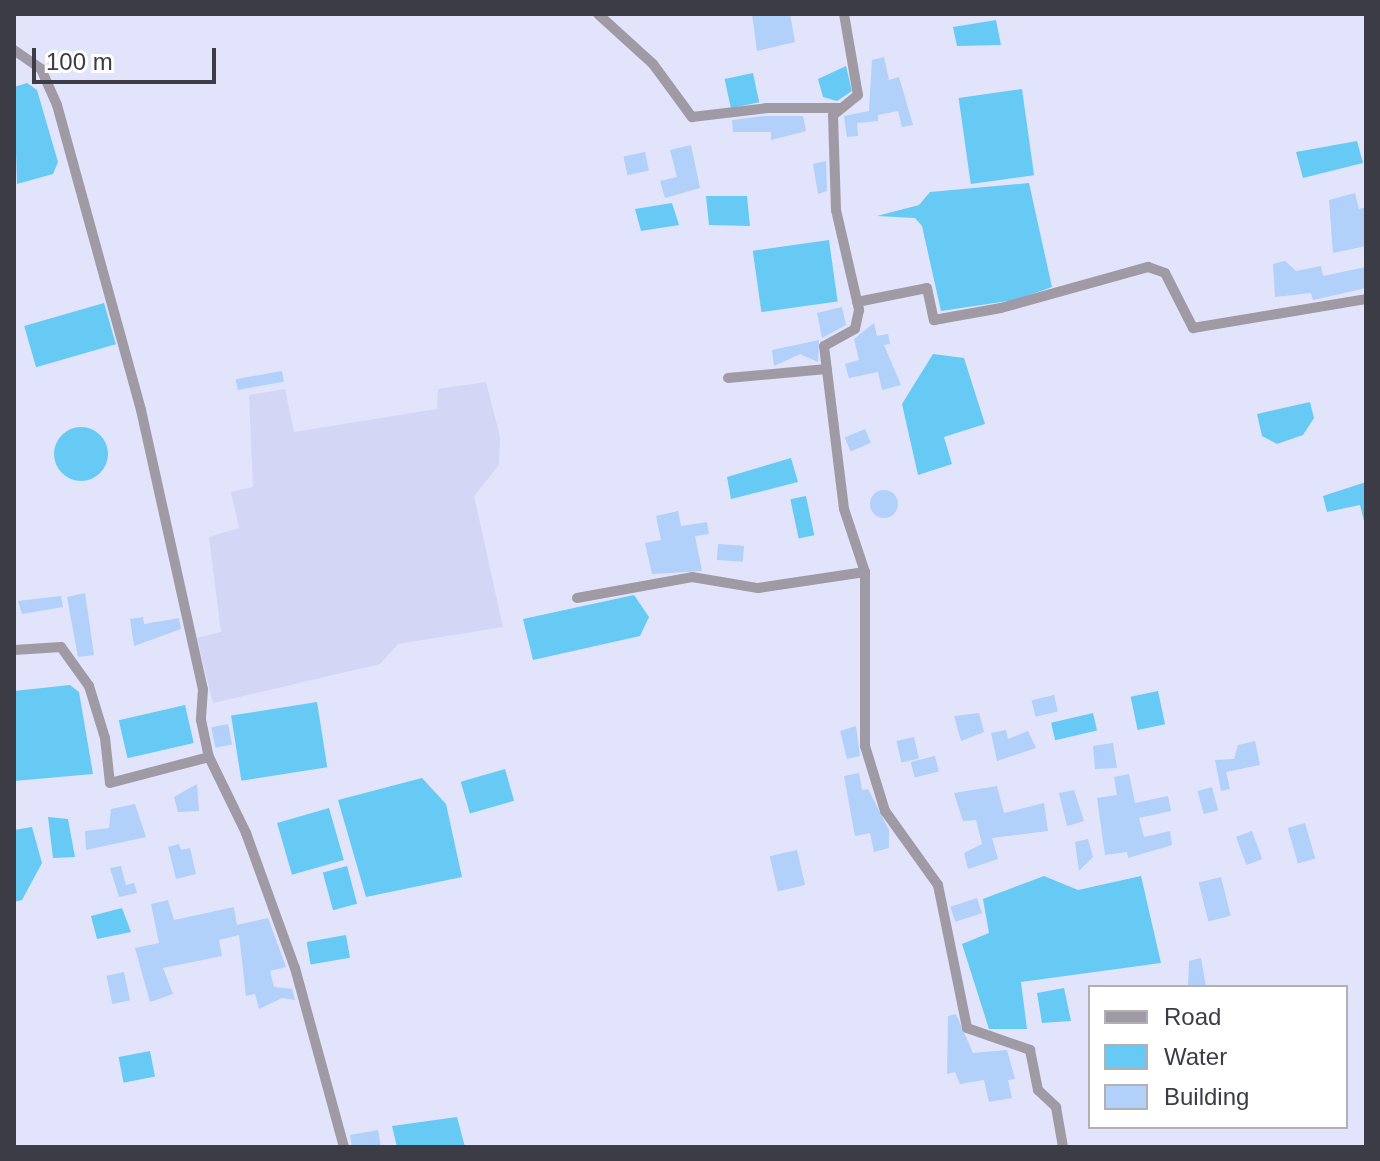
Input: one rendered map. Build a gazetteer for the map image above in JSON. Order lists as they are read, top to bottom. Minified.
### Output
{"legend":["Road","Water","Building"],"scale_bar":"100 m"}
